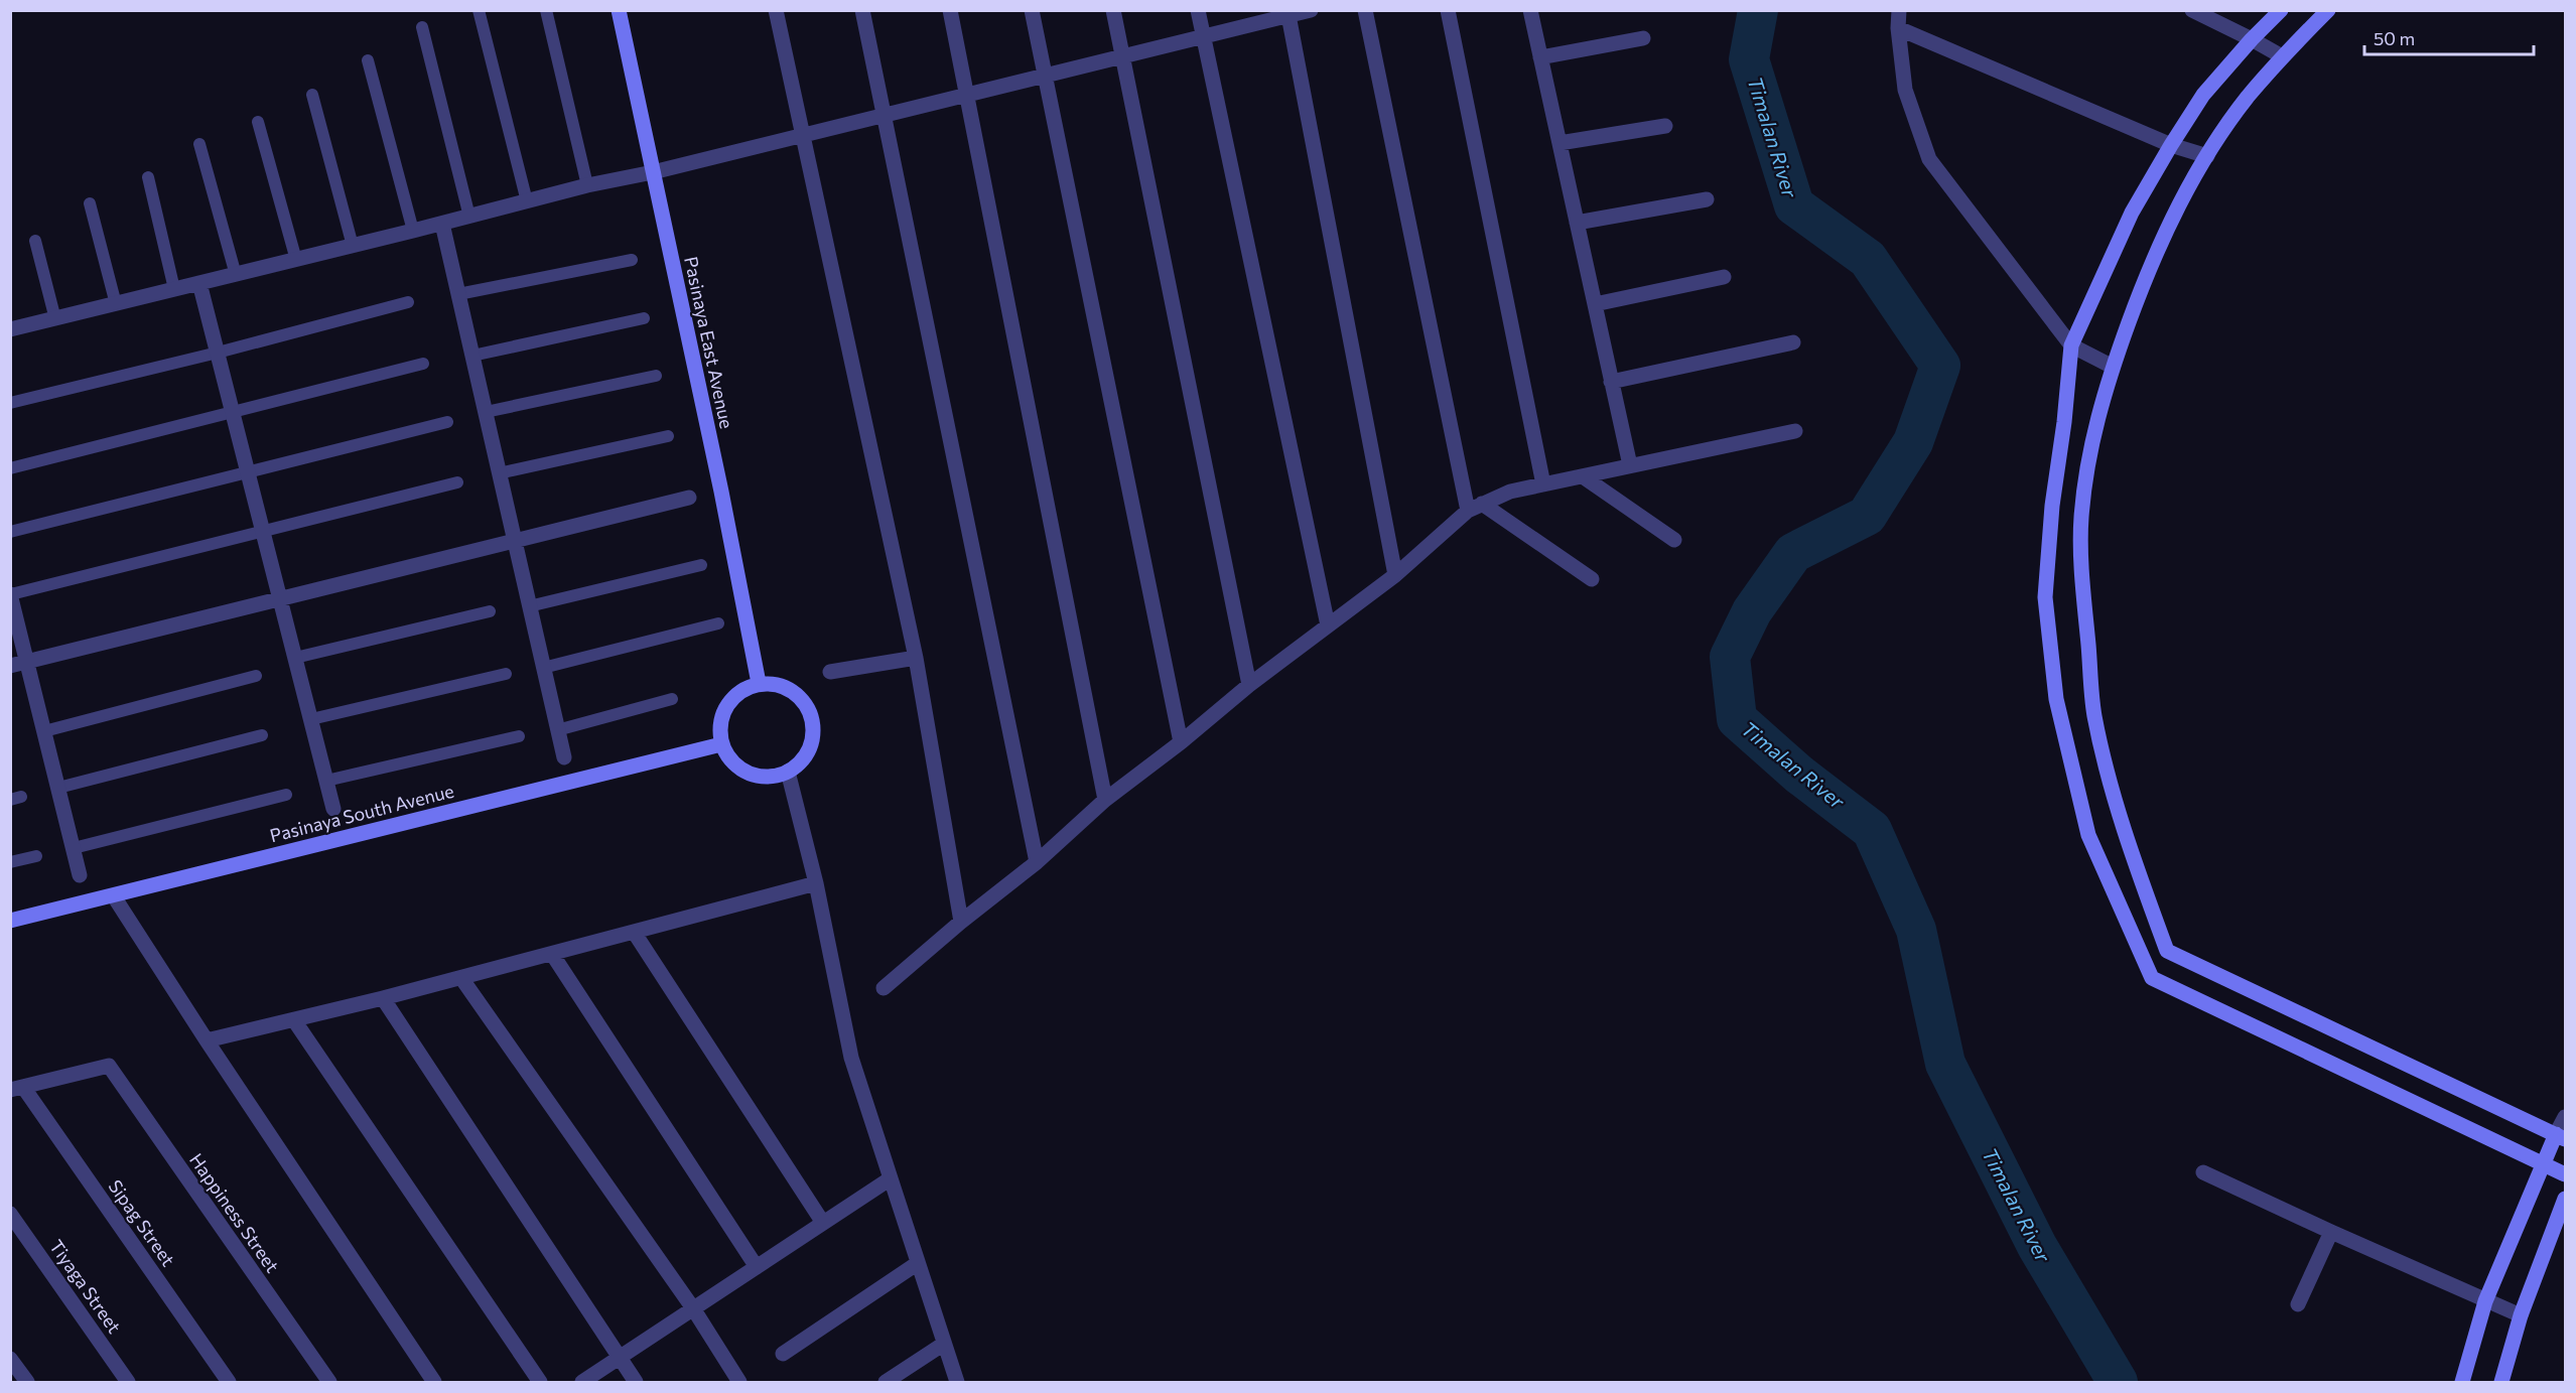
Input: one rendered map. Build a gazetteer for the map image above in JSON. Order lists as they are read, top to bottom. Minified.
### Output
{"streets":{"street":["Pasinaya East Avenue","Pasinaya South Avenue","Happiness Street","Sipag Street","Tiyaga Street"]},"crossings":[["Pasinaya East Avenue","Pasinaya South Avenue"],["Happiness Street","Sipag Street"]],"water":["Timalan River"],"scale_bar":"50 m"}
